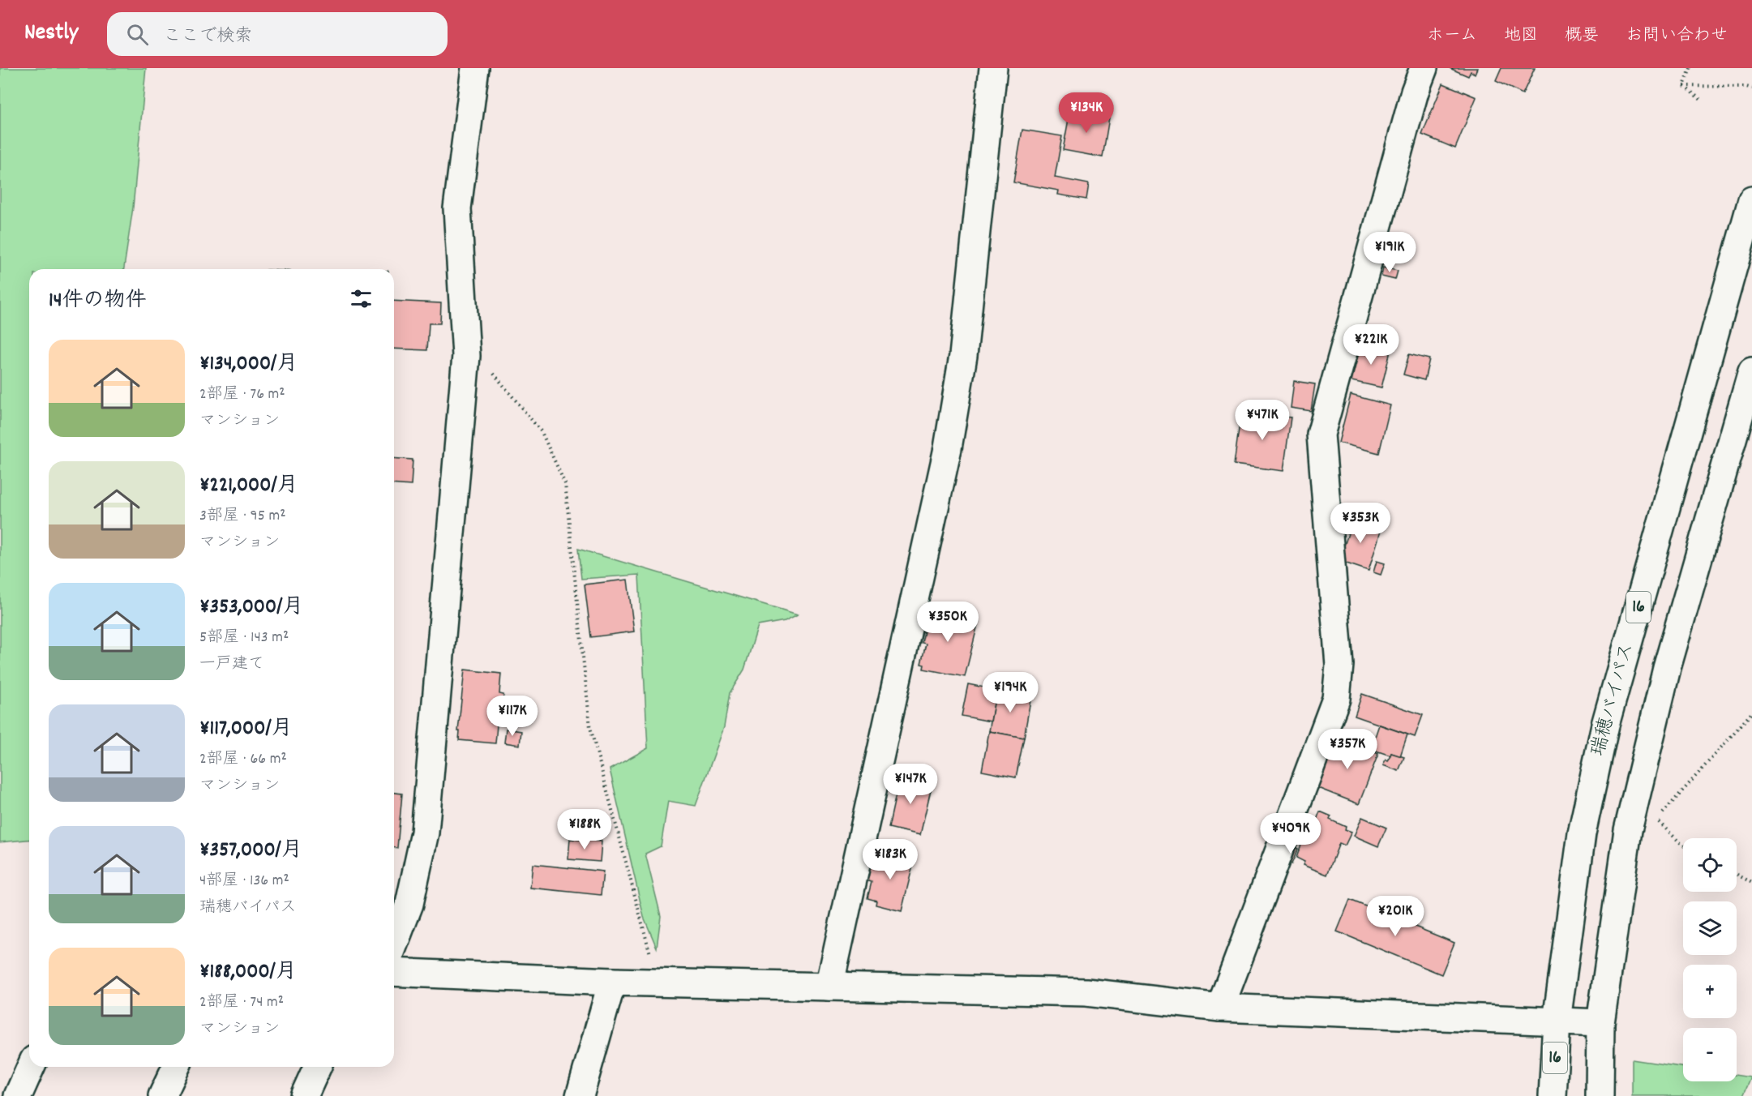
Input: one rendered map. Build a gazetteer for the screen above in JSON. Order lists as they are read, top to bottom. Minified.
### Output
{"streets":{"main road":["16","瑞穂バイパス"]},"page":{"header":"Nestly","search":"ここで検索","nav":["ホーム","地図","概要","お問い合わせ"],"price":["¥134K","¥191K","¥221K","¥471K","¥353K","¥350K","¥194K","¥117K","¥357K","¥147K","¥188K","¥409K","¥183K","¥201K"],"heading":"14件の物件","list":[{"name":"¥134,000/月","note":"2部屋 · 76 m² · マンション"},{"name":"¥221,000/月","note":"3部屋 · 95 m² · マンション"},{"name":"¥353,000/月","note":"5部屋 · 143 m² · 一戸建て"},{"name":"¥117,000/月","note":"2部屋 · 66 m² · マンション"},{"name":"¥357,000/月","note":"4部屋 · 136 m² · 瑞穂バイパス"},{"name":"¥188,000/月","note":"2部屋 · 74 m² · マンション"}],"map_buttons":["+","−"]}}
